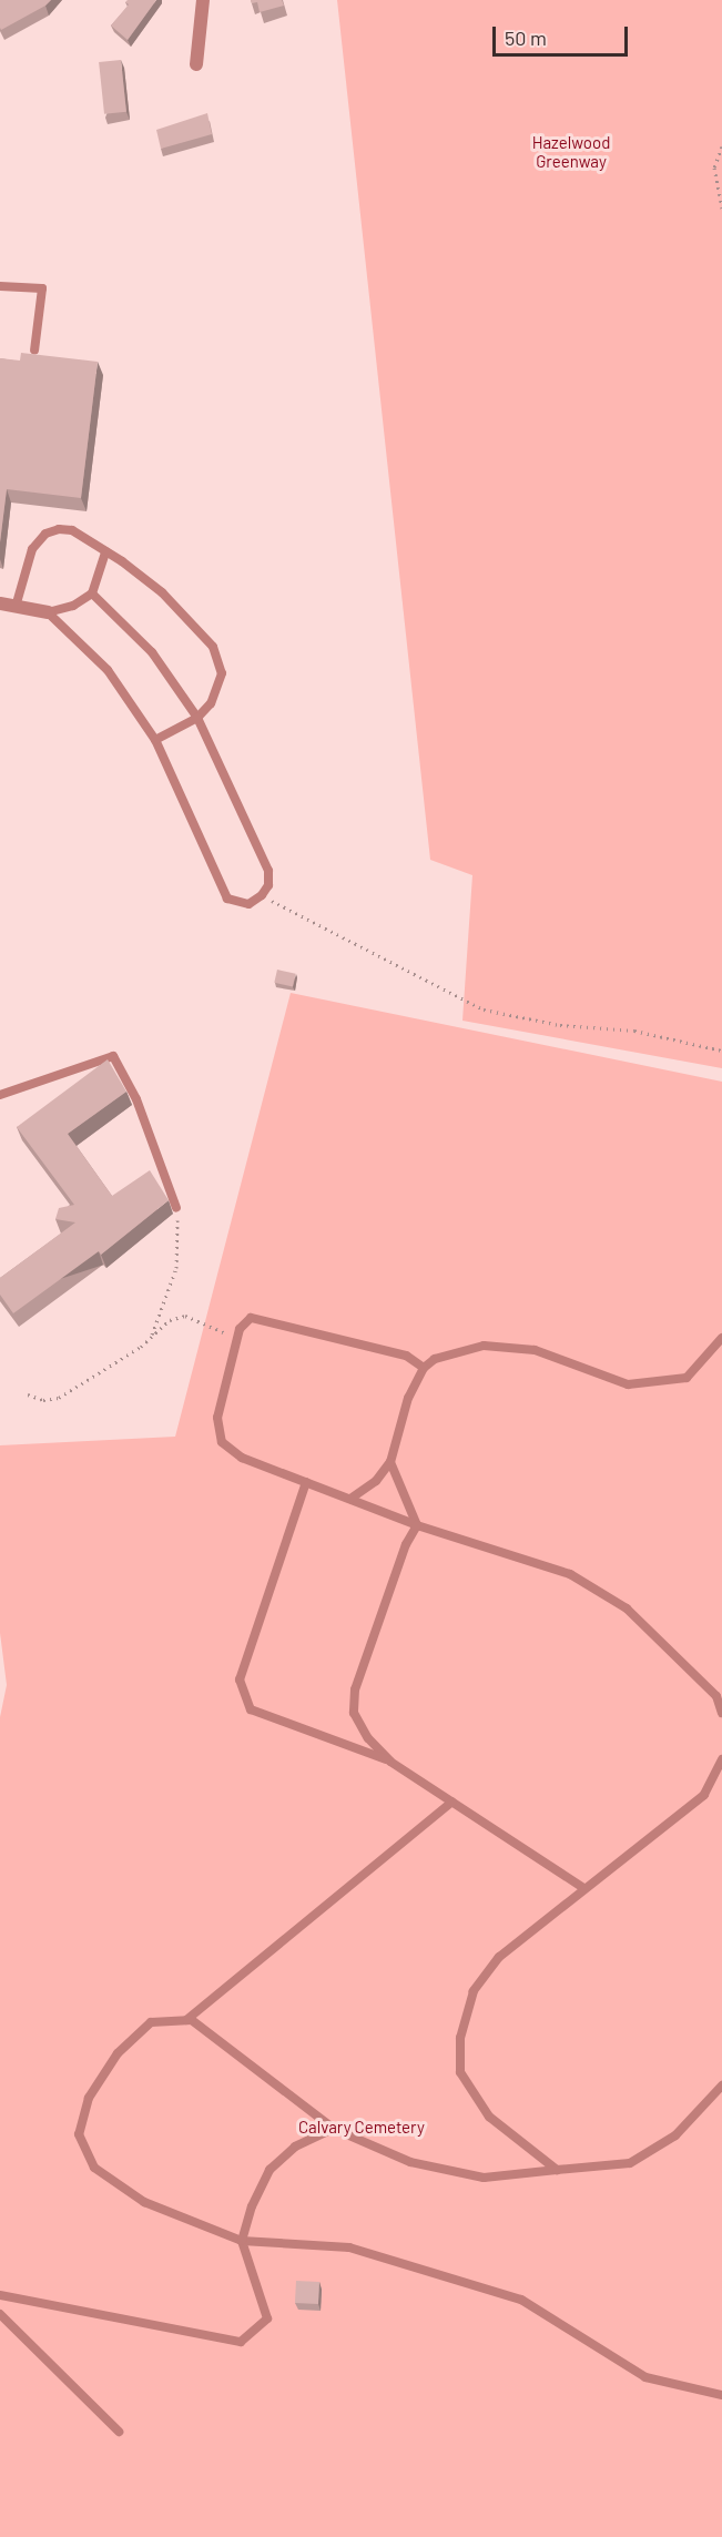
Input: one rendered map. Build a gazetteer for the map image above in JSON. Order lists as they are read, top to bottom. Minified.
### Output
{"parks":["Hazelwood Greenway","Calvary Cemetery"],"scale_bar":"50 m"}
